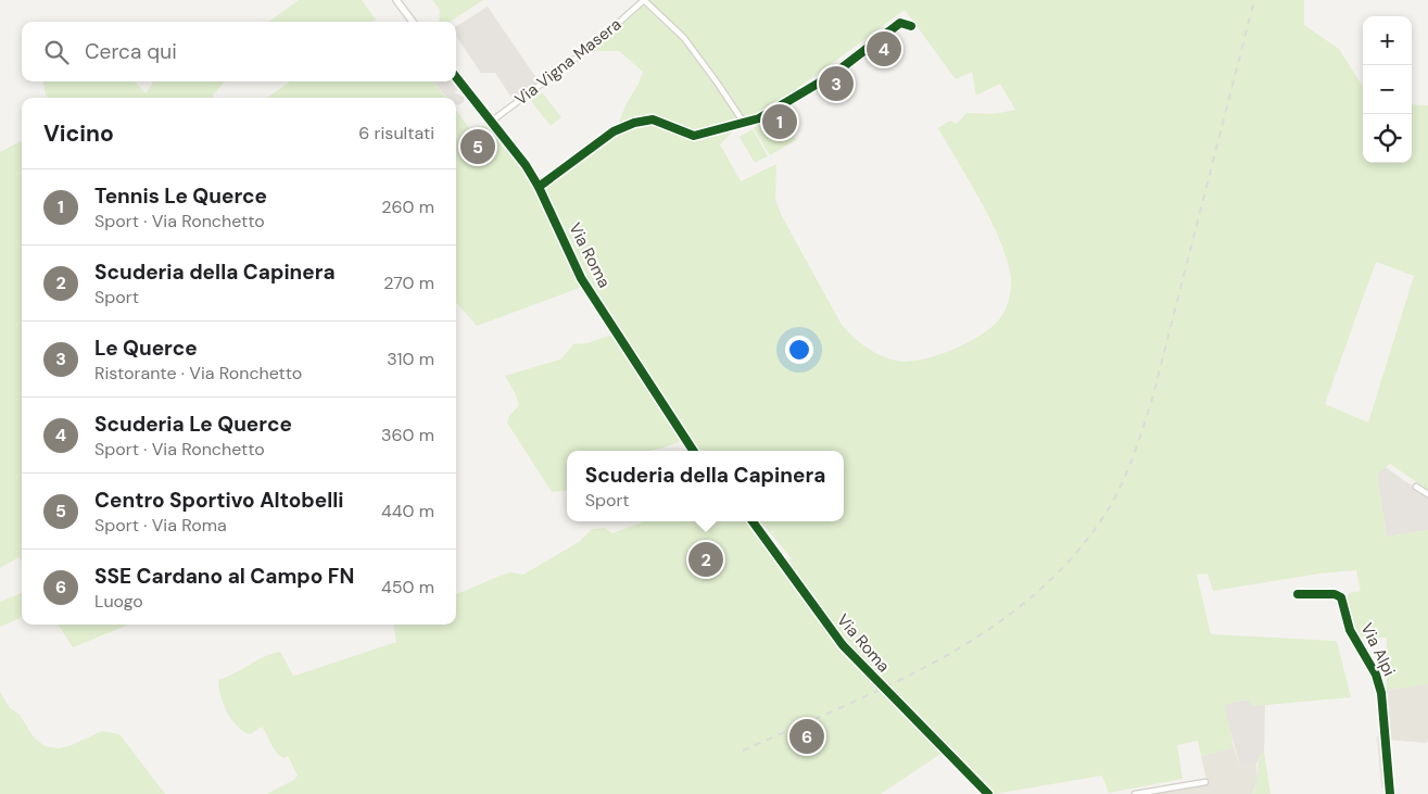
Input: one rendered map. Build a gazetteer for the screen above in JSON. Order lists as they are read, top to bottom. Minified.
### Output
{"streets":{"street":["Via Vigna Masera","Via Roma","Via Alpi"]},"crossings":[["Via Vigna Masera","Via Roma"]],"page":{"map_buttons":["+","−"],"search":"Cerca qui","pins":["4","3","1","5","2","6"],"heading":["Vicino","6 risultati"],"list":[{"mark":"1","name":"Tennis Le Querce","note":"Sport · Via Ronchetto","value":"260 m"},{"mark":"2","name":"Scuderia della Capinera","note":"Sport","value":"270 m"},{"mark":"3","name":"Le Querce","note":"Ristorante · Via Ronchetto","value":"310 m"},{"mark":"4","name":"Scuderia Le Querce","note":"Sport · Via Ronchetto","value":"360 m"},{"mark":"5","name":"Centro Sportivo Altobelli","note":"Sport · Via Roma","value":"440 m"},{"mark":"6","name":"SSE Cardano al Campo FN","note":"Luogo","value":"450 m"}],"popup":["Scuderia della Capinera","Sport"]}}
